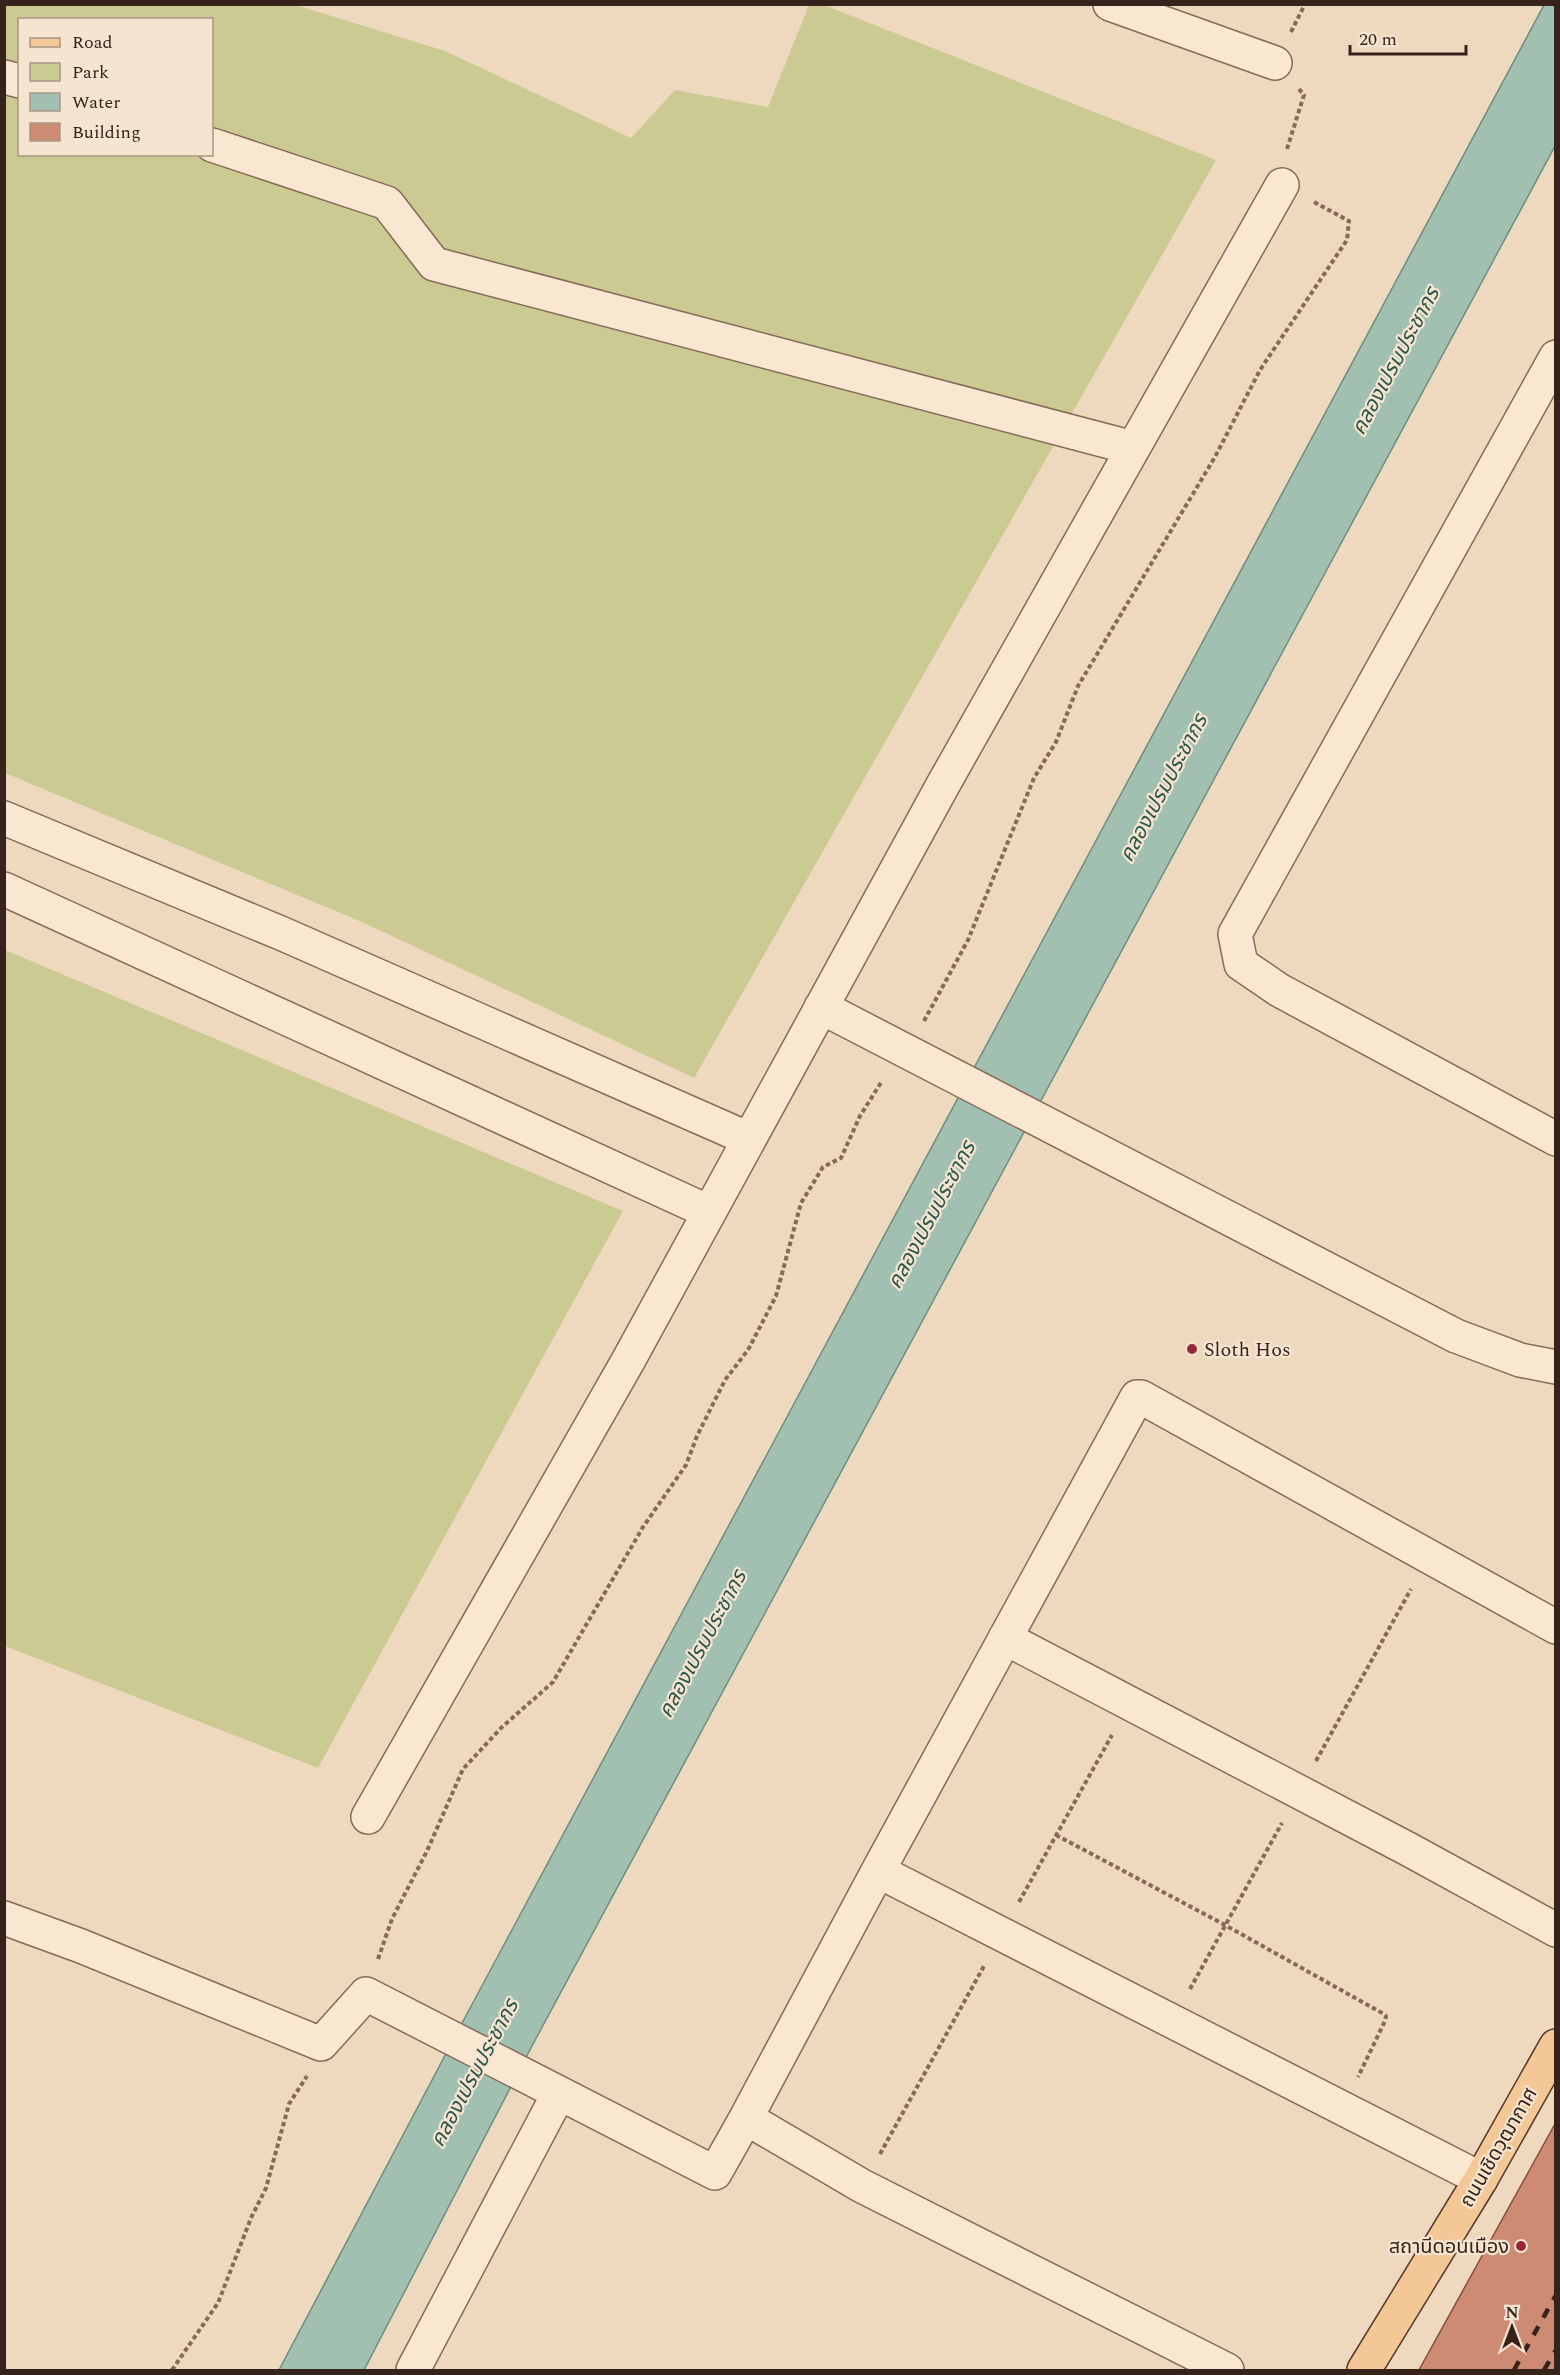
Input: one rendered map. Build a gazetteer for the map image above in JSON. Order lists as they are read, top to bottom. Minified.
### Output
{"streets":{"main road":["ถนนเชิดวุฒากาศ"]},"water":["คลองเปรมประชากร"],"places":["Sloth Hos","สถานีดอนเมือง"],"legend":["Road","Park","Water","Building"],"scale_bar":"20 m","north":"top"}
